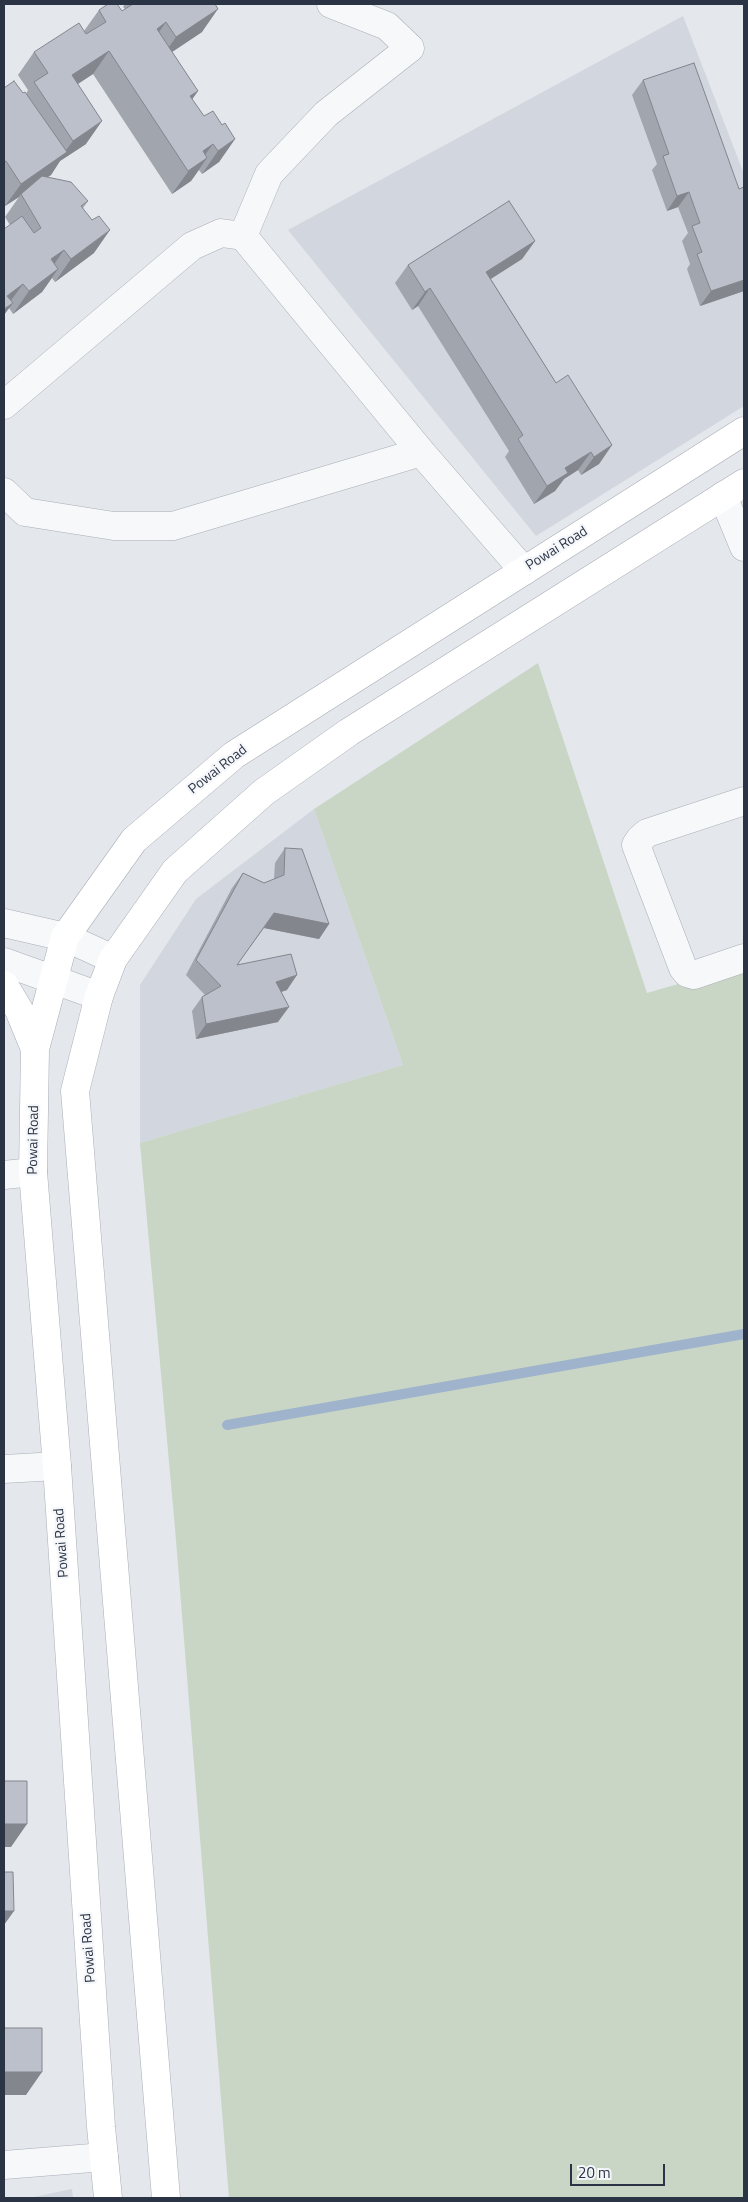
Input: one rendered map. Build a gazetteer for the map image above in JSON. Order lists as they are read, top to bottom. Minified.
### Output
{"streets":{"main road":["Powai Road"]},"scale_bar":"20 m"}
